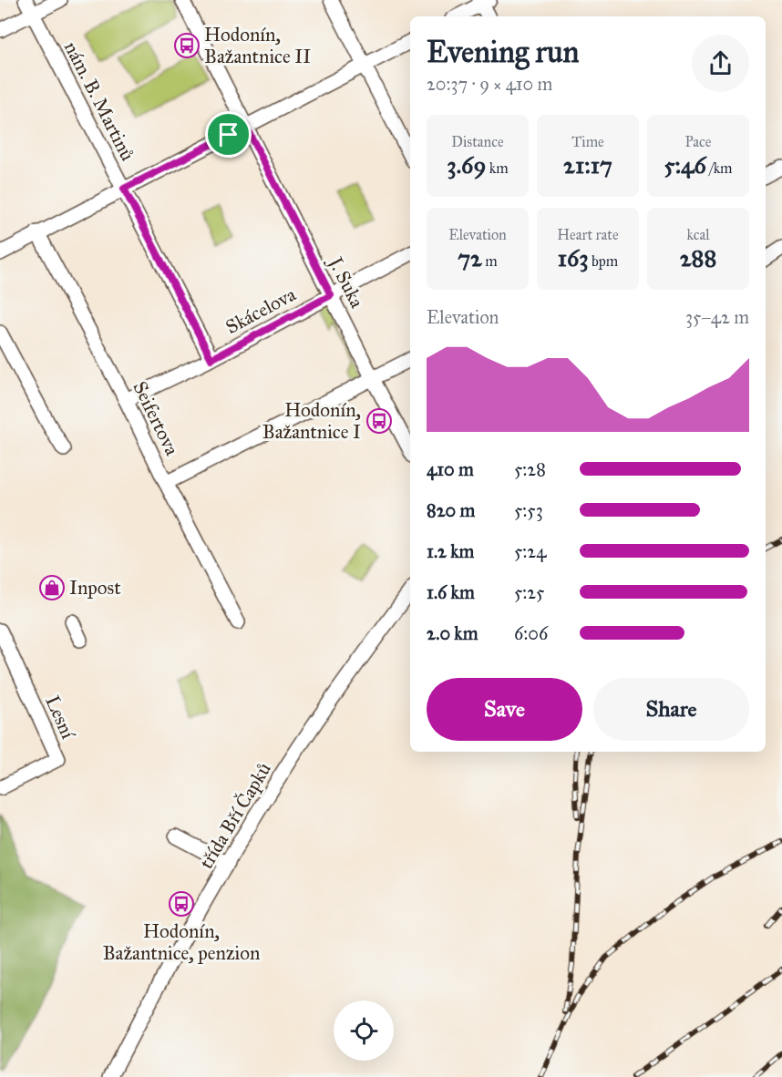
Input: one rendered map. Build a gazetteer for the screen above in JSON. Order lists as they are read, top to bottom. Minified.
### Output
{"streets":{"street":["nám. B. Martinů","J. Suka","Skácelova","Seifertova","Lesní","třída Bří Čapků"]},"crossings":[["nám. B. Martinů","J. Suka"],["J. Suka","Skácelova"],["Skácelova","Seifertova"]],"places":{"bus stop":["Hodonín, Bažantnice II","Hodonín, Bažantnice I","Hodonín, Bažantnice, penzion"],"shop":["Inpost"]},"page":{"heading":["Evening run","20:37 · 9 × 410 m"],"stats":[["Distance","3.69 km"],["Time","21:17"],["Pace","5:46 /km"],["Elevation","72 m"],["Heart rate","163 bpm"],["kcal","288"]],"chart":["Elevation","35–42 m"],"list":[{"name":"410 m","note":"5:28"},{"name":"820 m","note":"5:53"},{"name":"1.2 km","note":"5:24"},{"name":"1.6 km","note":"5:25"},{"name":"2.0 km","note":"6:06"}],"buttons":["Save","Share"]}}
